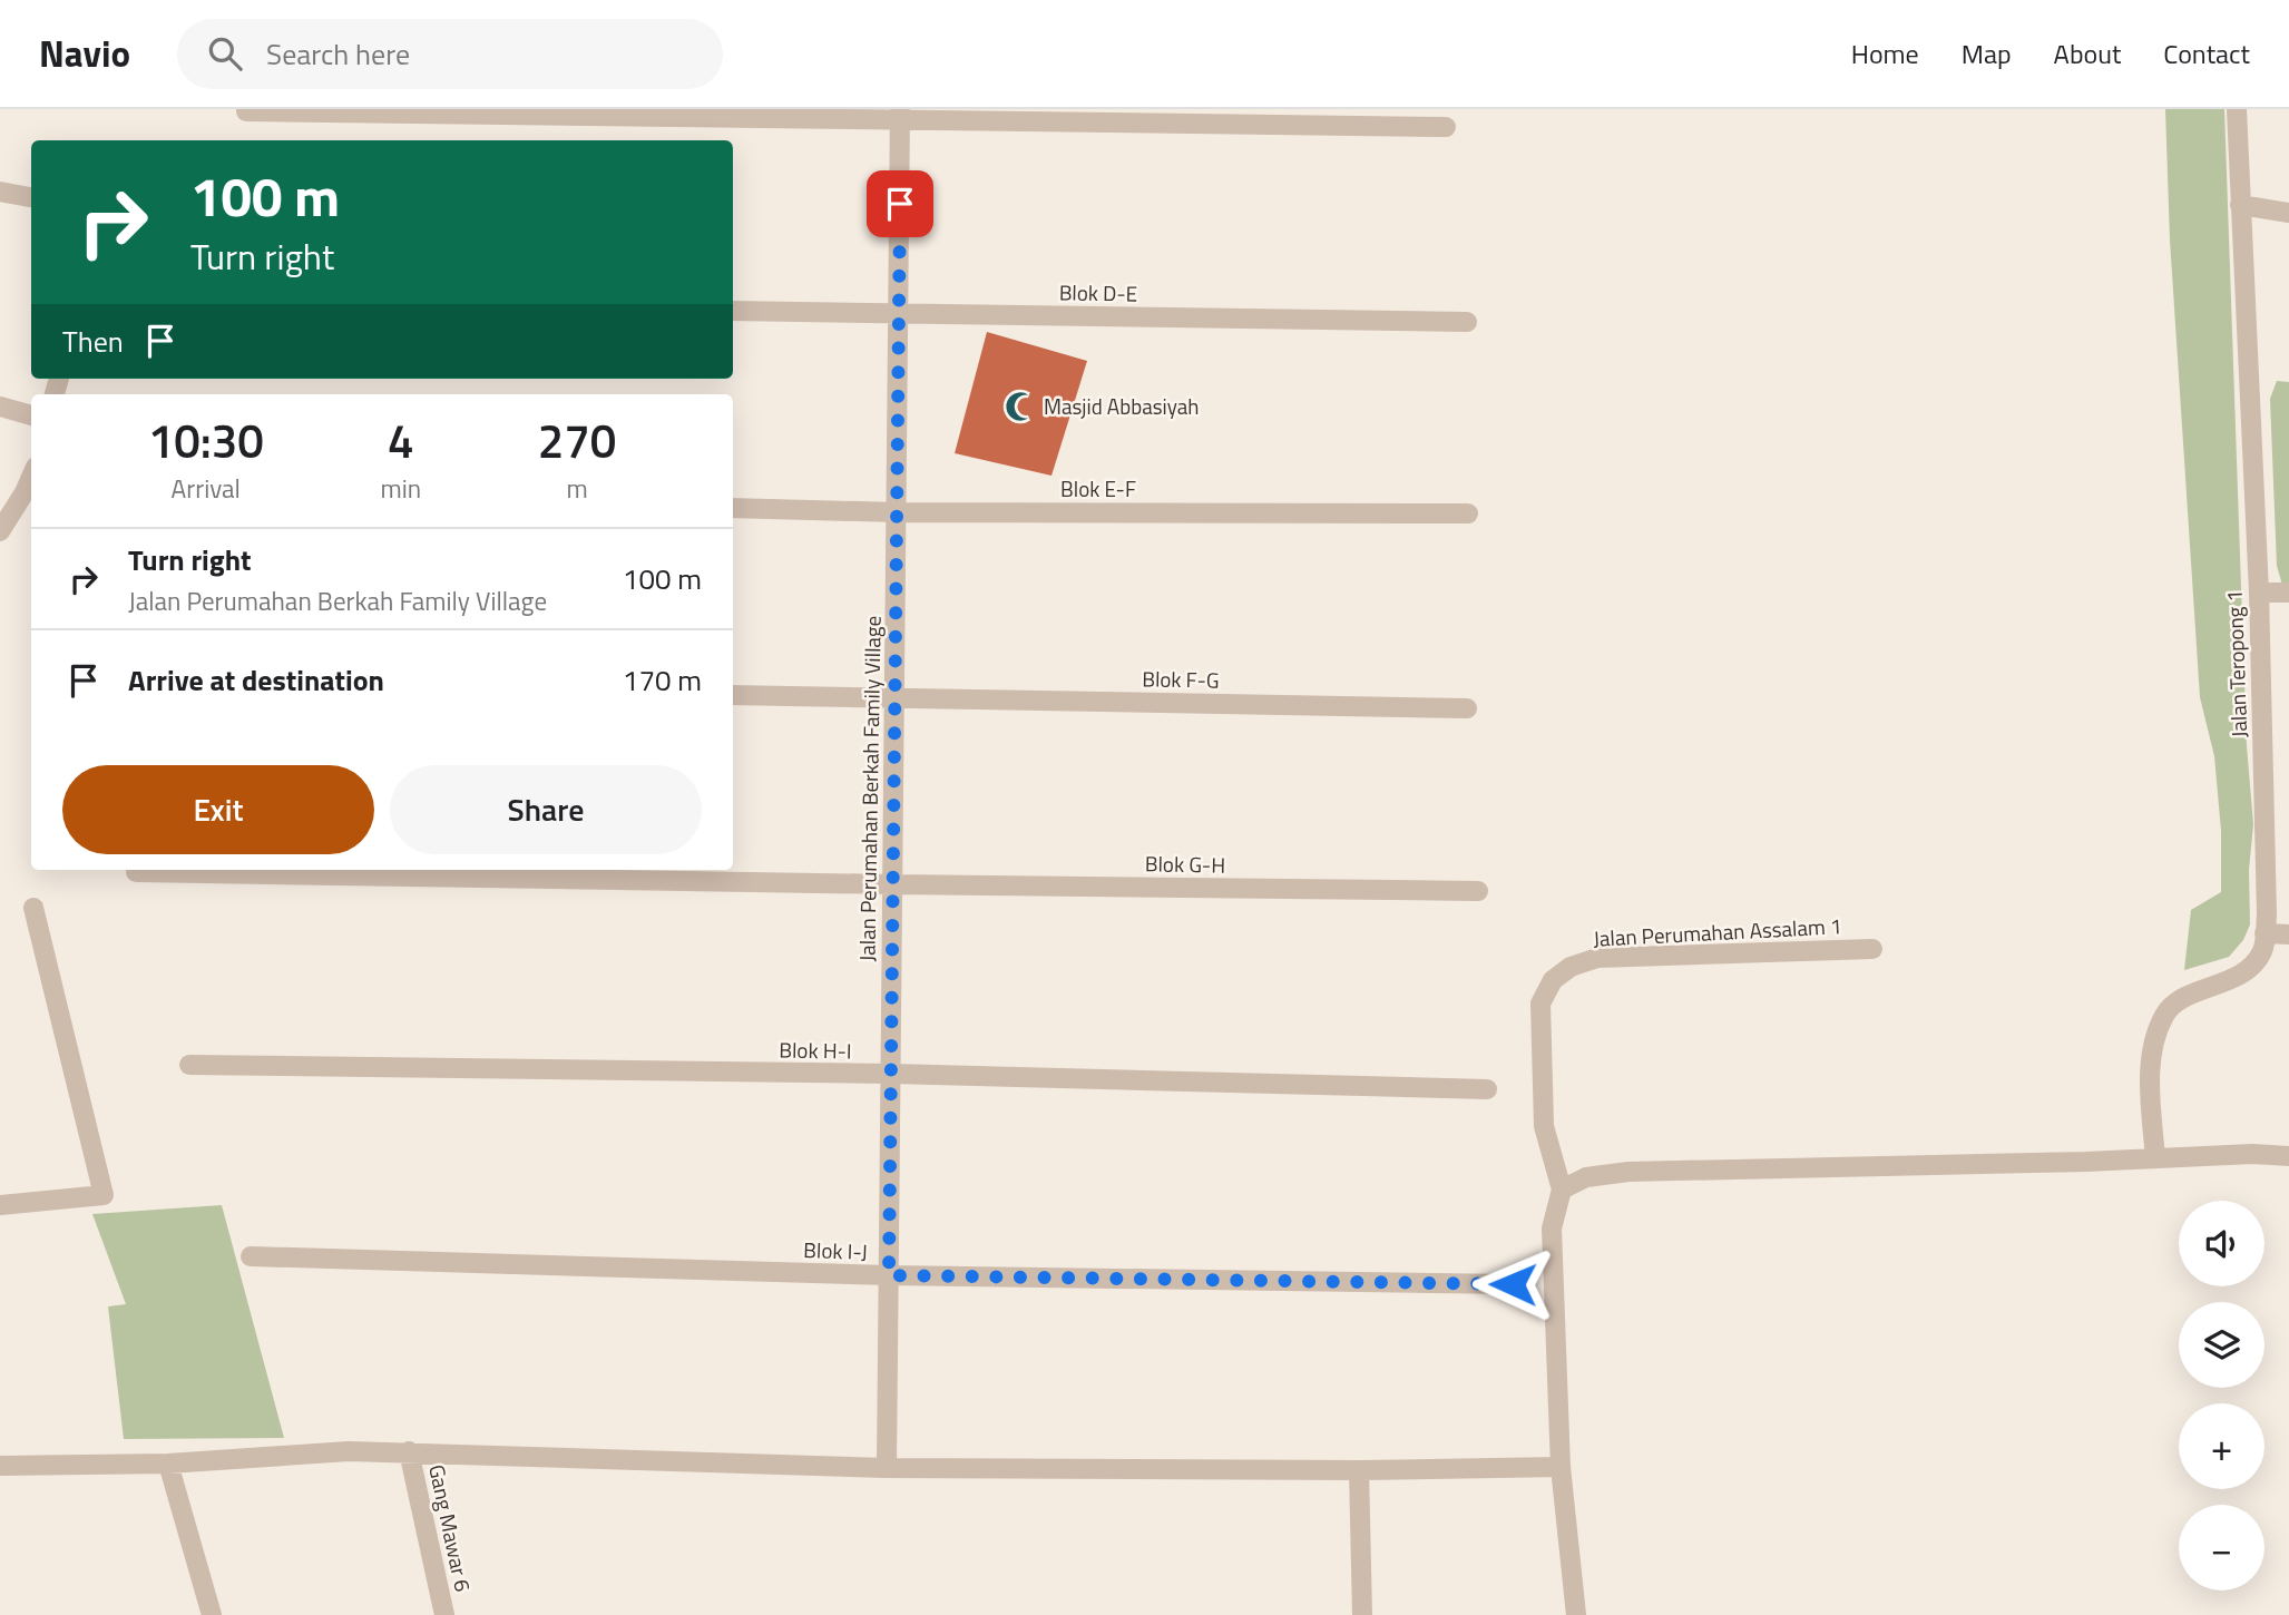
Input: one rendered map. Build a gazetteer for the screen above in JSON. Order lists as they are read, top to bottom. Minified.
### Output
{"streets":{"street":["Blok D-E","Blok E-F","Jalan Teropong 1","Blok F-G","Jalan Perumahan Berkah Family Village","Blok G-H","Jalan Perumahan Assalam 1","Blok H-I","Blok I-J","Gang Mawar 6"]},"crossings":[["Blok D-E","Jalan Perumahan Berkah Family Village"],["Blok E-F","Jalan Perumahan Berkah Family Village"],["Blok F-G","Jalan Perumahan Berkah Family Village"],["Jalan Perumahan Berkah Family Village","Blok G-H"],["Jalan Perumahan Berkah Family Village","Blok H-I"],["Jalan Perumahan Berkah Family Village","Blok I-J"]],"places":{"mosque":["Masjid Abbasiyah"]},"page":{"header":"Navio","search":"Search here","nav":["Home","Map","About","Contact"],"turn":["100 m","Turn right"],"then":"Then","eta":["10:30","Arrival","4","min","270","m"],"list":[{"name":"Turn right","note":"Jalan Perumahan Berkah Family Village","value":"100 m"},{"name":"Arrive at destination","value":"170 m"}],"buttons":["Exit","Share"],"map_buttons":["+","−"]}}
